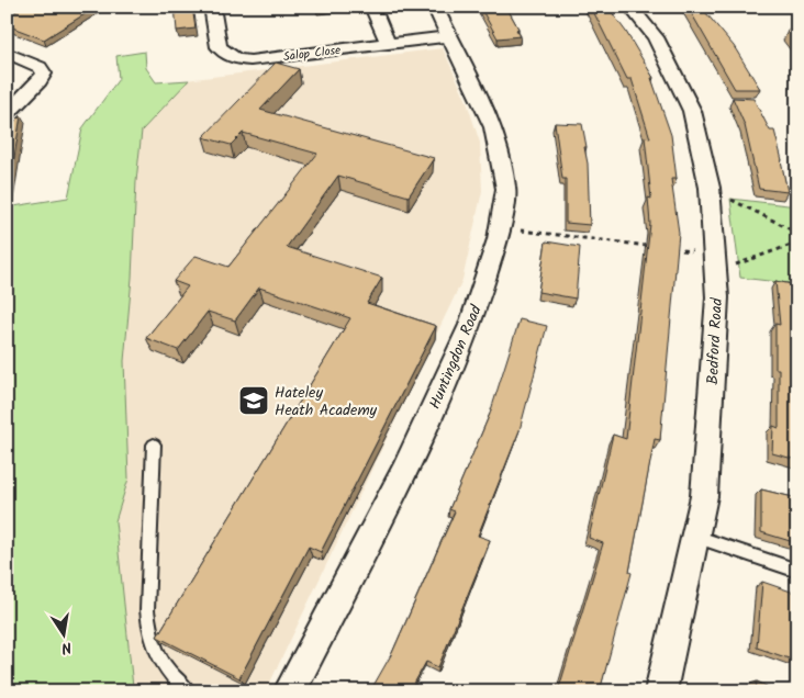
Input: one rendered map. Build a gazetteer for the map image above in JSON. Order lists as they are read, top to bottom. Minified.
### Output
{"streets":{"street":["Salop Close","Bedford Road","Huntingdon Road"]},"crossings":[["Salop Close","Huntingdon Road"]],"places":{"school or university":["Hateley Heath Academy"]},"north":"bottom"}
